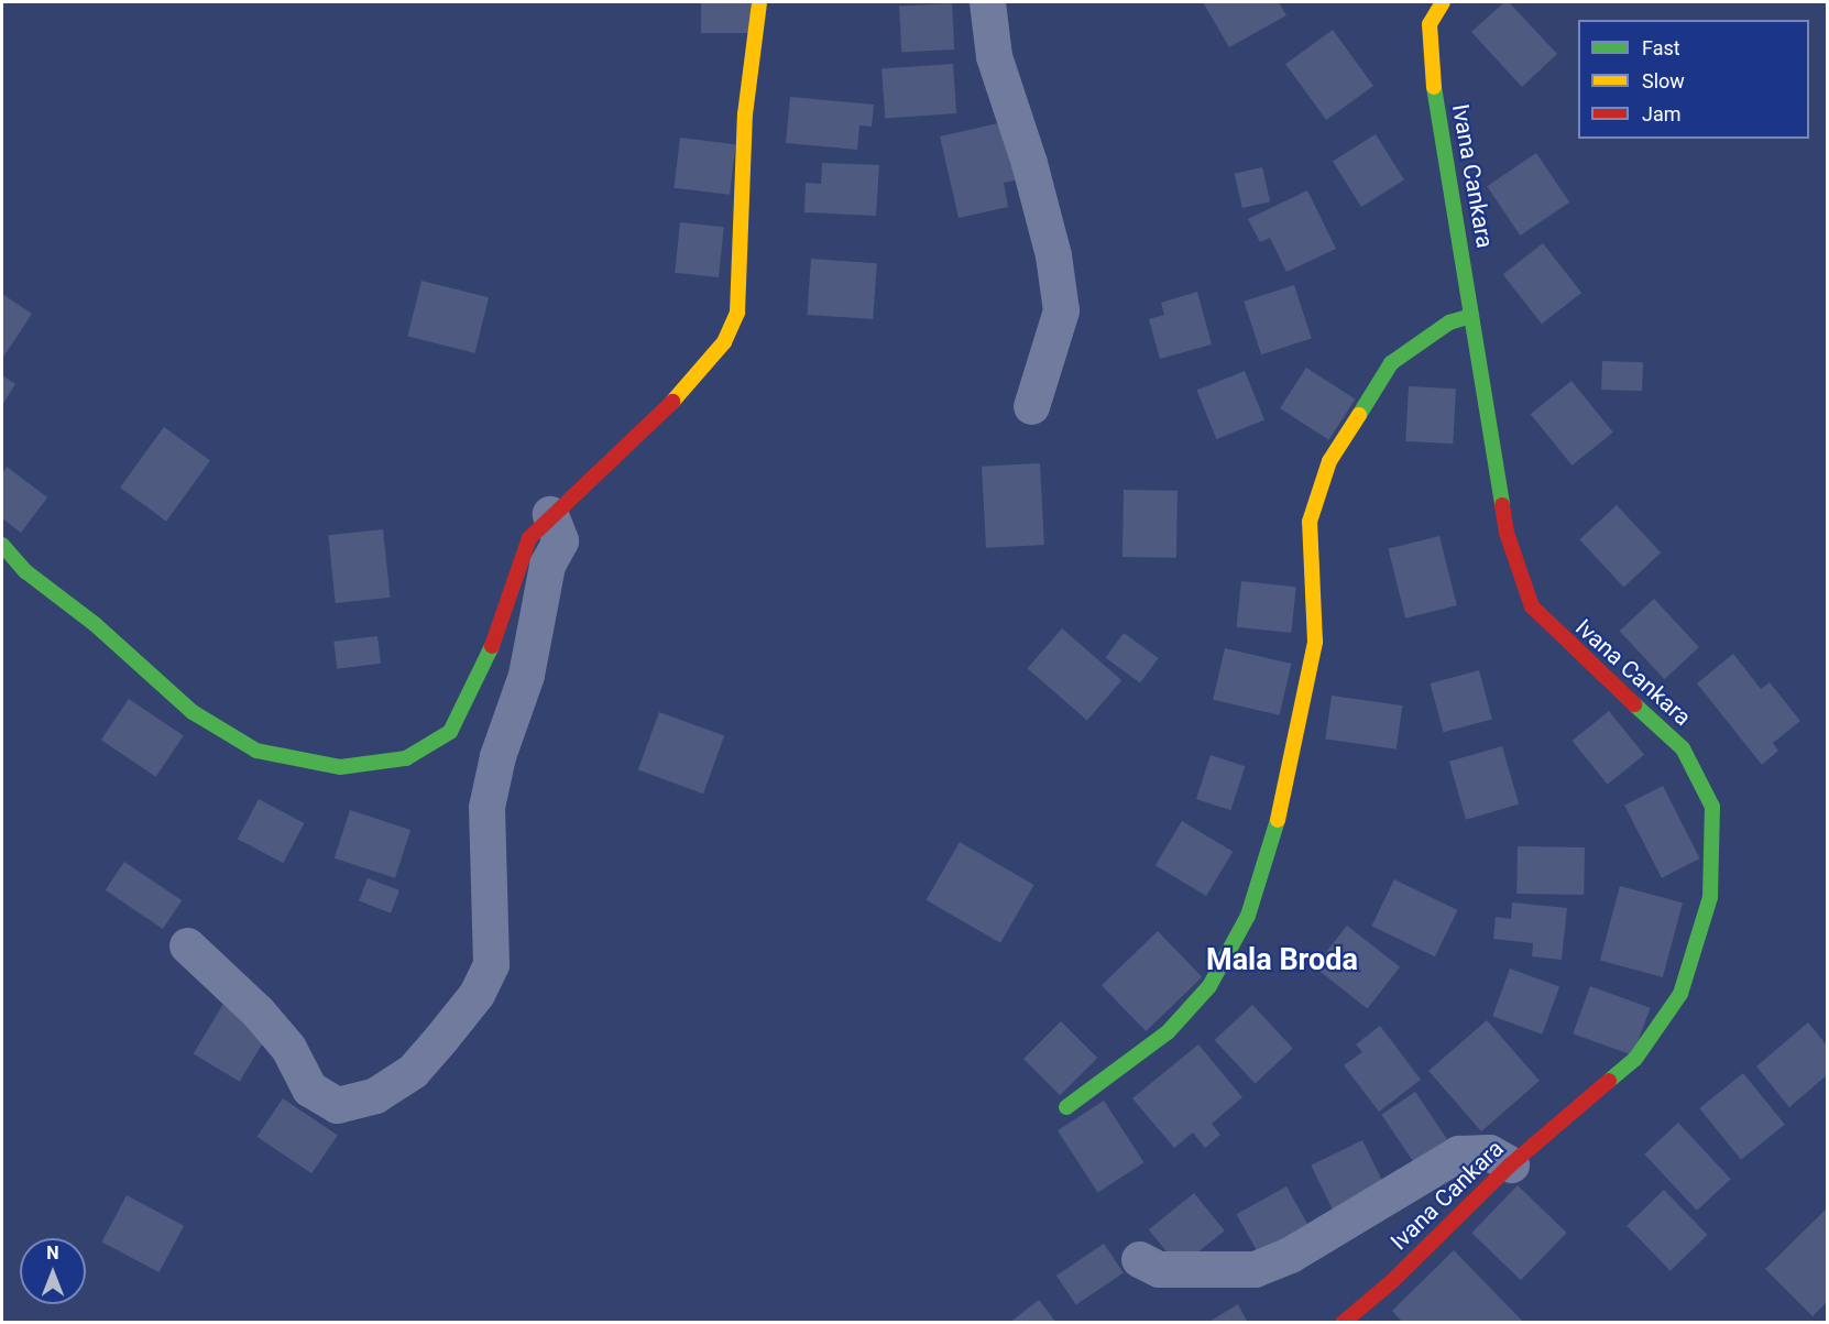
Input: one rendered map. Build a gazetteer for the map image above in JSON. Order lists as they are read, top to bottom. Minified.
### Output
{"streets":{"street":["Ivana Cankara"]},"districts":["Mala Broda"],"legend":["Fast","Slow","Jam"],"north":"top"}
